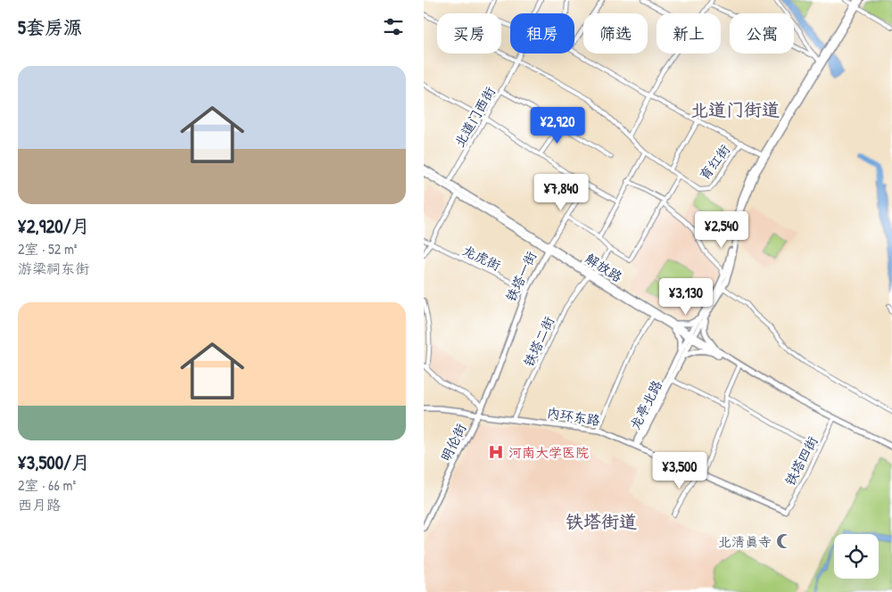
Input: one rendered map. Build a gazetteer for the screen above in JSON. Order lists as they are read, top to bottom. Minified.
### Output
{"streets":{"main road":["解放路","铁塔一街","龙亭北路","内环东路","明伦街"],"street":["北道门西街","育红街","龙虎街","铁塔二街","铁塔四街"]},"crossings":[["北道门西街","育红街"],["北道门西街","解放路"],["龙虎街","铁塔一街"],["解放路","铁塔一街"],["解放路","铁塔二街"],["解放路","龙亭北路"],["解放路","铁塔四街"],["铁塔一街","内环东路"],["铁塔一街","明伦街"],["铁塔二街","内环东路"],["龙亭北路","内环东路"],["内环东路","明伦街"],["内环东路","铁塔四街"]],"districts":["北道门街道","铁塔街道"],"places":{"hospital":["河南大学医院"],"mosque":["北清真寺"]},"page":{"heading":"5套房源","chip":["买房","租房","筛选","新上","公寓"],"list":[{"name":"¥2,920/月","note":"2室 · 52 m² · 游梁祠东街"},{"name":"¥3,500/月","note":"2室 · 66 m² · 西月路"}],"price":["¥2,920","¥7,840","¥2,540","¥3,130","¥3,500"]}}
